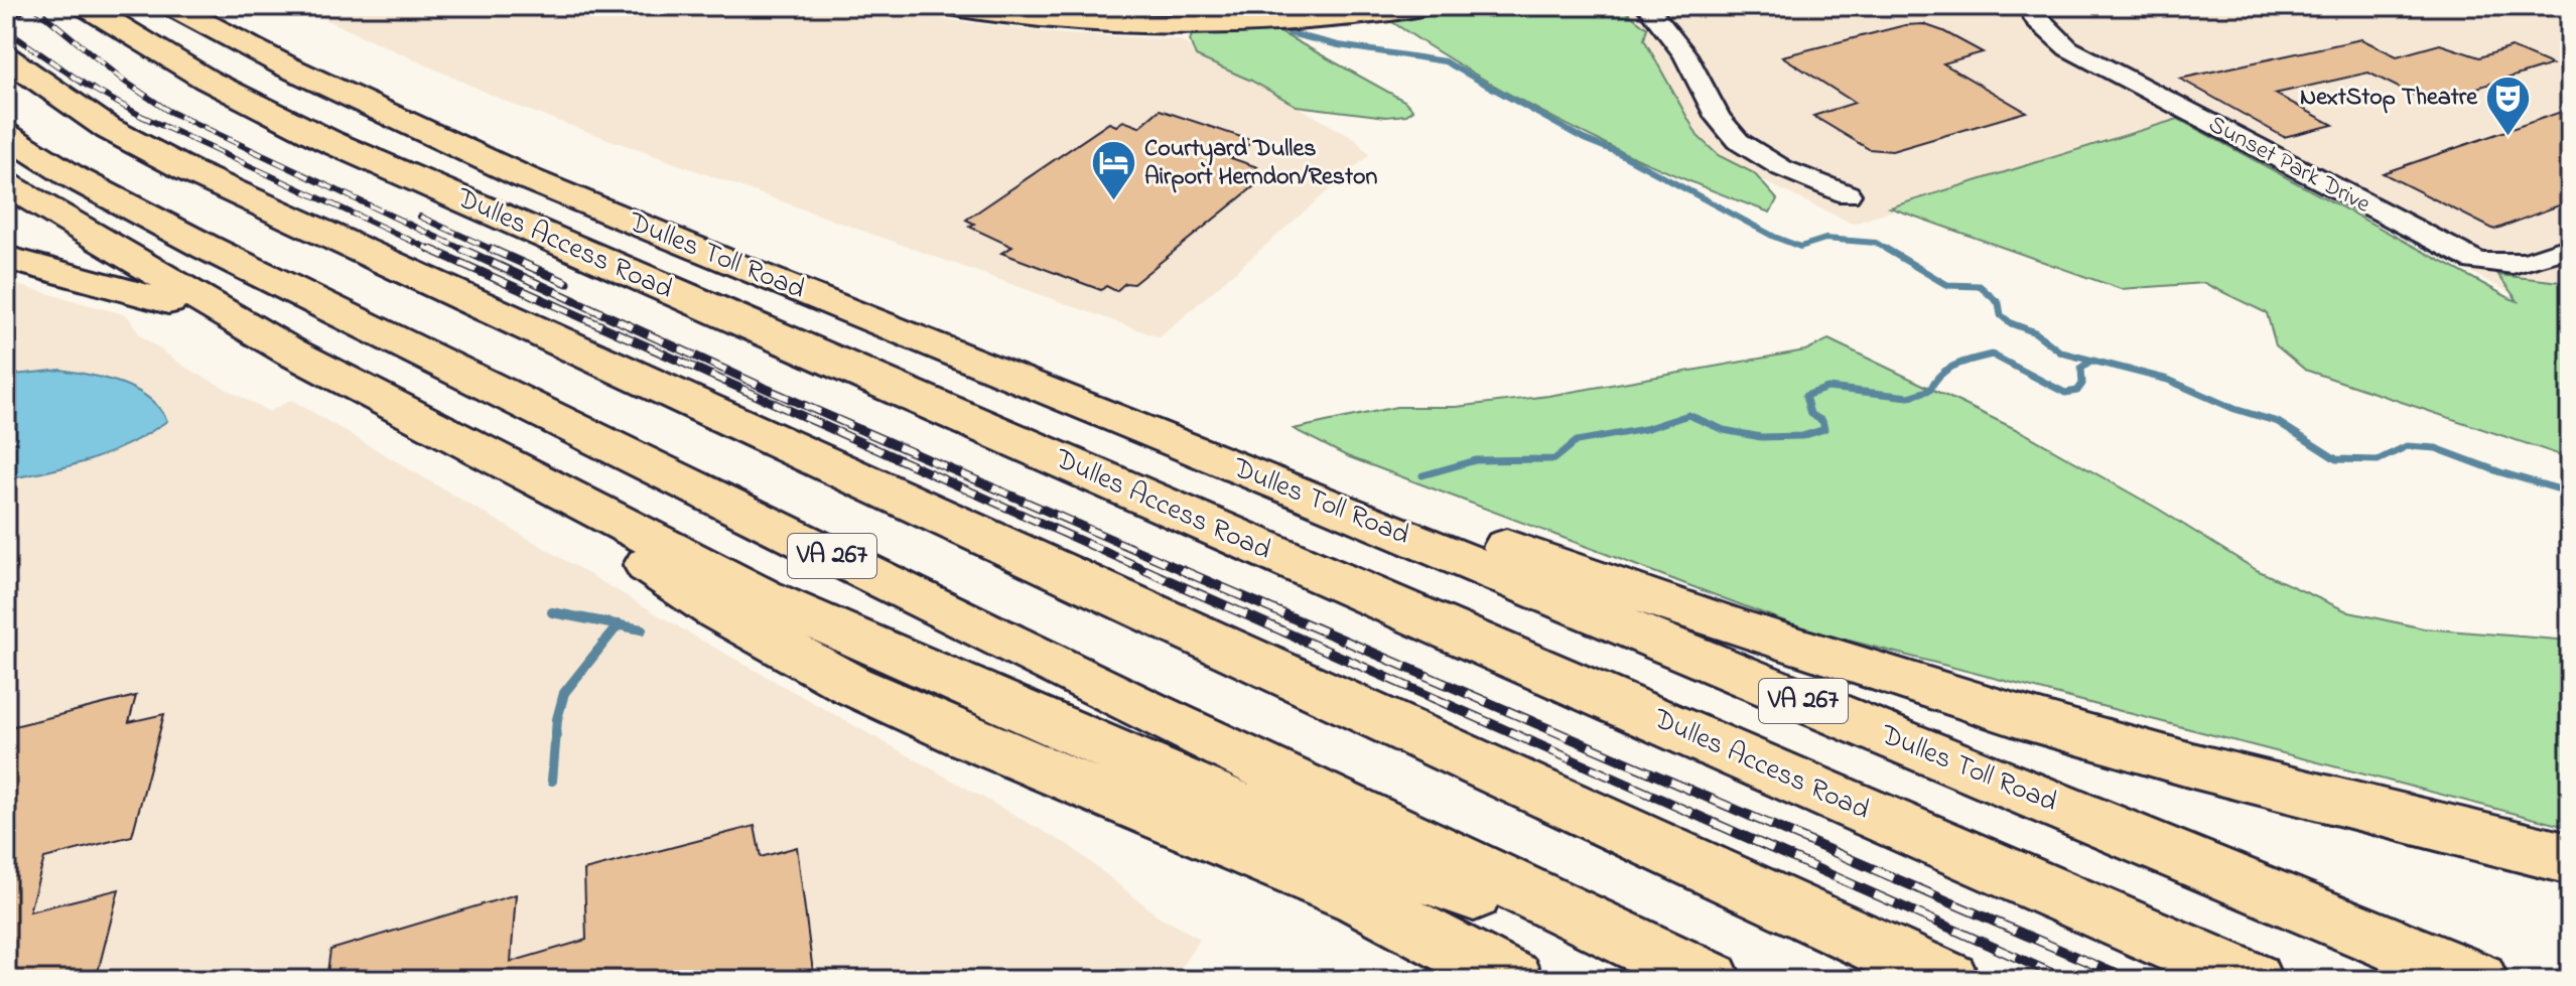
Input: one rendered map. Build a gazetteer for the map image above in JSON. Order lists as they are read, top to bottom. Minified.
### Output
{"streets":{"main road":["Dulles Access Road","Dulles Toll Road","VA 267"],"street":["Sunset Park Drive"]},"places":{"theatre":["NextStop Theatre"],"hotel":["Courtyard Dulles Airport Herndon/Reston"]}}
